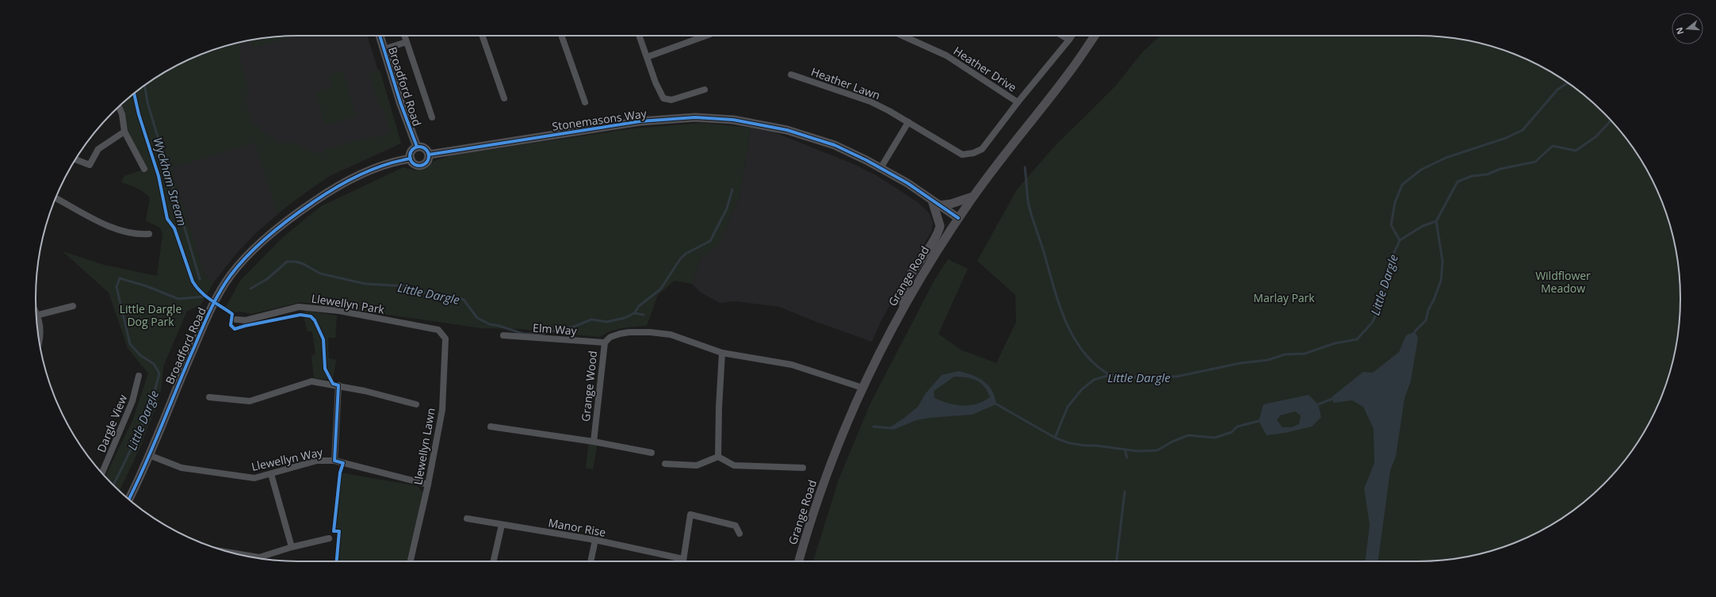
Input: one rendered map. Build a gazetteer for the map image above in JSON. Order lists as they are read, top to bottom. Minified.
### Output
{"streets":{"street":["Heather Drive","Heather Lawn","Broadford Road","Stonemasons Way","Grange Road","Llewellyn Park","Elm Way","Grange Wood","Dargle View","Llewellyn Lawn","Llewellyn Way","Manor Rise"]},"crossings":[["Heather Drive","Heather Lawn"],["Broadford Road","Stonemasons Way"],["Broadford Road","Llewellyn Way"],["Stonemasons Way","Grange Road"],["Grange Road","Grange Wood"],["Llewellyn Park","Llewellyn Lawn"],["Elm Way","Grange Wood"],["Llewellyn Lawn","Llewellyn Way"]],"water":["Wyckham Stream","Little Dargle"],"parks":["Wildflower Meadow","Marlay Park","Little Dargle Dog Park"],"north":"left"}
